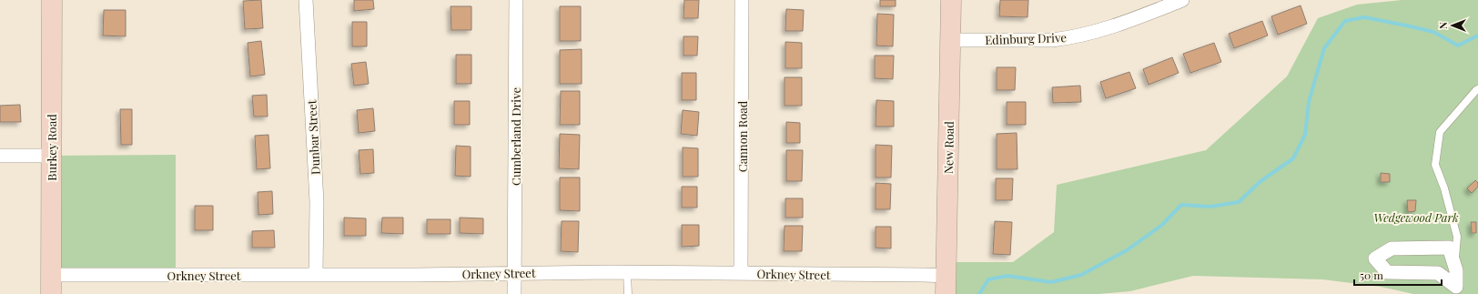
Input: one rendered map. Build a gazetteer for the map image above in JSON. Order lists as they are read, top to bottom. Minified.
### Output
{"streets":{"street":["Edinburg Drive","Cumberland Drive","Cannon Road","Dunbar Street","Burkey Road","New Road","Orkney Street"]},"crossings":[["Edinburg Drive","New Road"],["Cumberland Drive","Orkney Street"],["Cannon Road","Orkney Street"],["Dunbar Street","Orkney Street"],["Burkey Road","Orkney Street"],["New Road","Orkney Street"]],"parks":["Wedgewood Park"],"scale_bar":"50 m","north":"left"}
